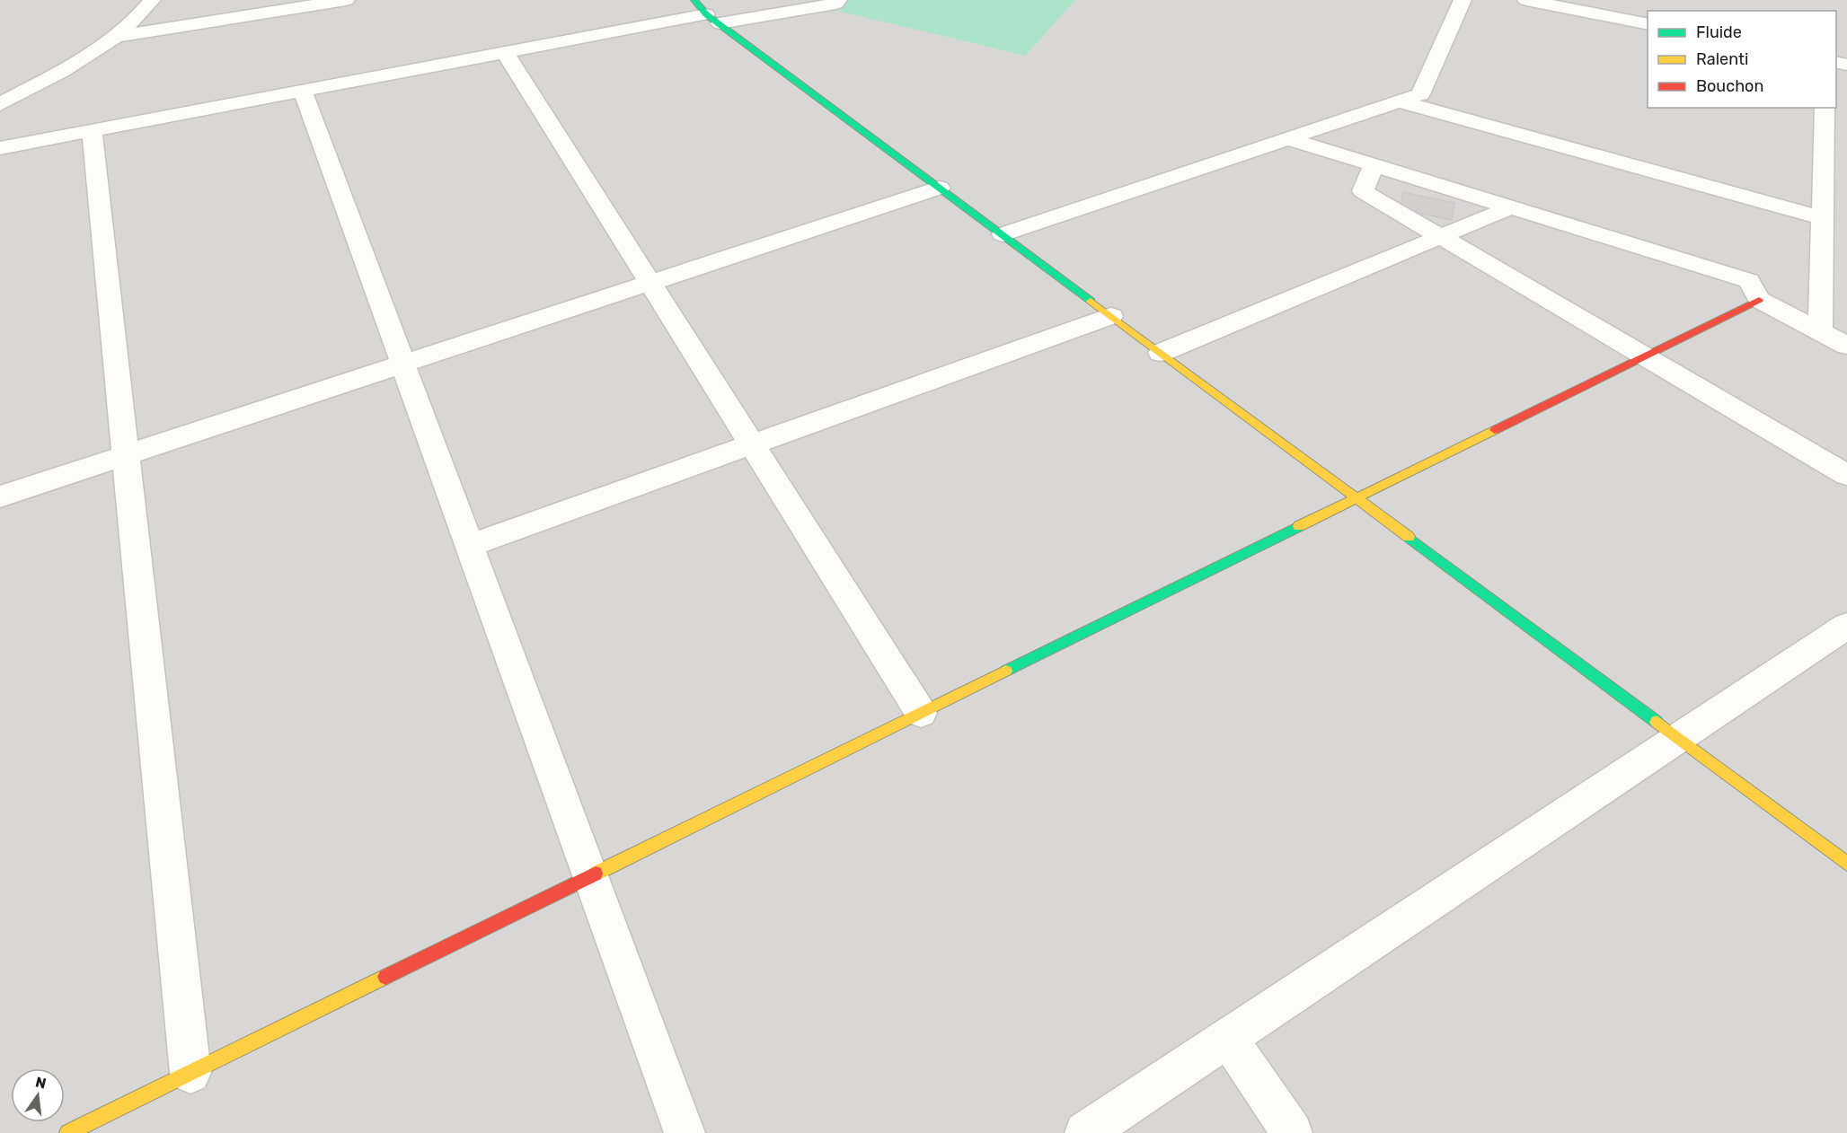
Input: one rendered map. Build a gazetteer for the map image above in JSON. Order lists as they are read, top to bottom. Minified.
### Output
{"legend":["Fluide","Ralenti","Bouchon"],"north":"top"}
